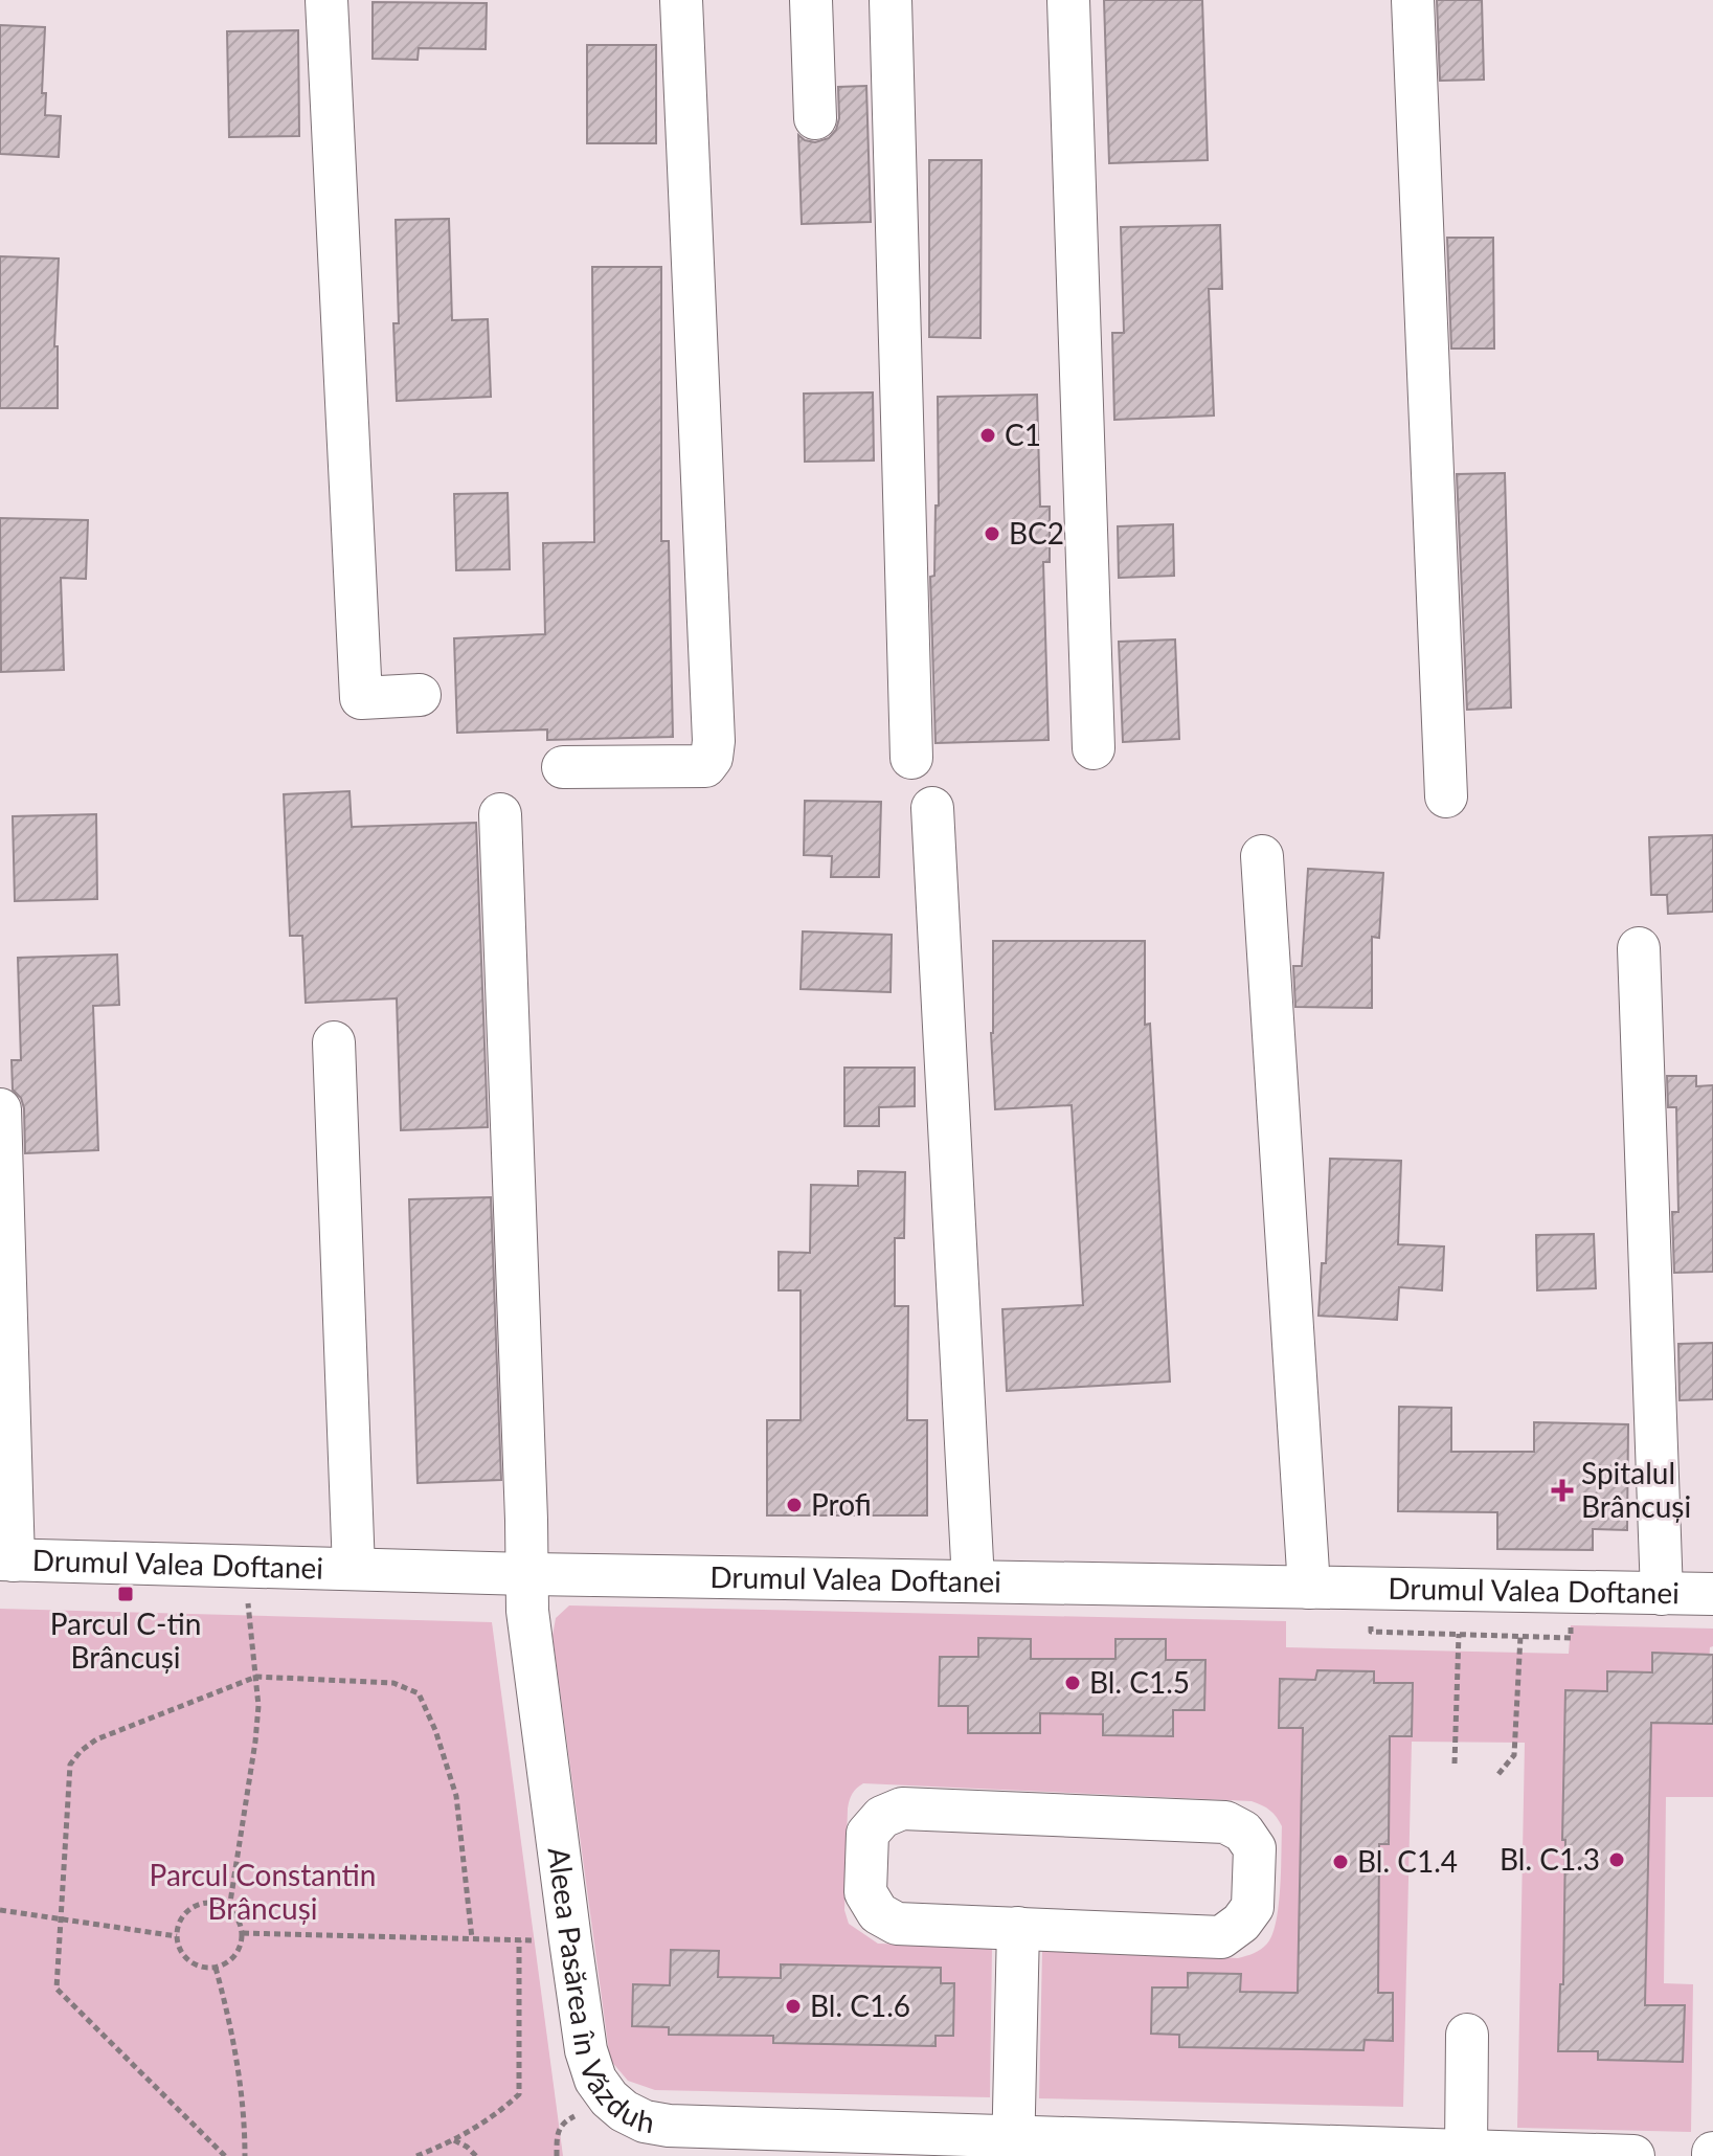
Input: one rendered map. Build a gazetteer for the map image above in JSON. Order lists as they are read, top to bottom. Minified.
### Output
{"streets":{"street":["Drumul Valea Doftanei","Aleea Pasărea în Văzduh"]},"crossings":[["Drumul Valea Doftanei","Aleea Pasărea în Văzduh"]],"parks":["Parcul Constantin Brâncuși"],"places":{"other":["C1","BC2","Profi","Bl. C1.5","Bl. C1.3","Bl. C1.4","Bl. C1.6"],"health":["Spitalul Brâncuși"],"transit":["Parcul C-tin Brâncuși"]}}
